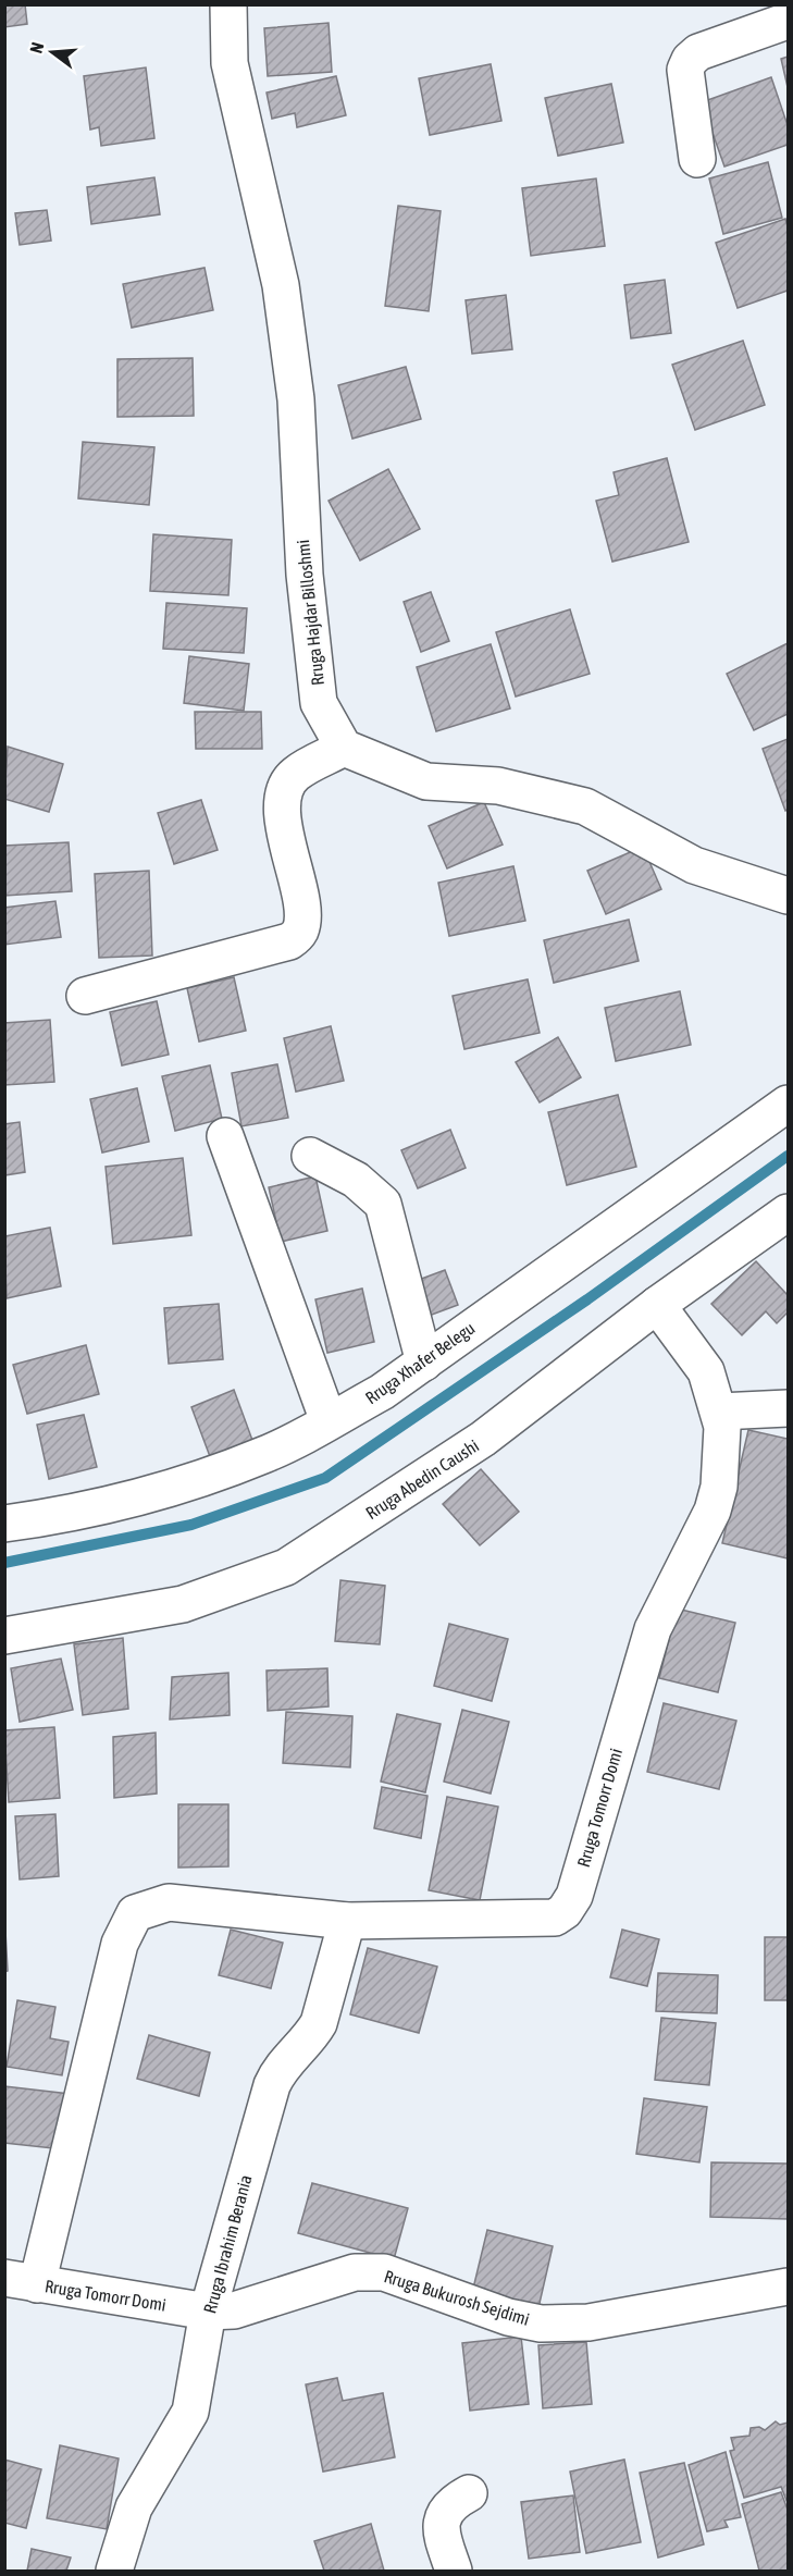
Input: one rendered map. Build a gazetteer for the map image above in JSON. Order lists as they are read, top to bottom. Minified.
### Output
{"streets":{"street":["Rruga Hajdar Billoshmi","Rruga Xhafer Belegu","Rruga Abedin Caushi","Rruga Tomorr Domi","Rruga Ibrahim Berania","Rruga Bukurosh Sejdimi"]},"crossings":[["Rruga Abedin Caushi","Rruga Tomorr Domi"],["Rruga Tomorr Domi","Rruga Ibrahim Berania"],["Rruga Tomorr Domi","Rruga Bukurosh Sejdimi"],["Rruga Ibrahim Berania","Rruga Bukurosh Sejdimi"]],"north":"left"}
